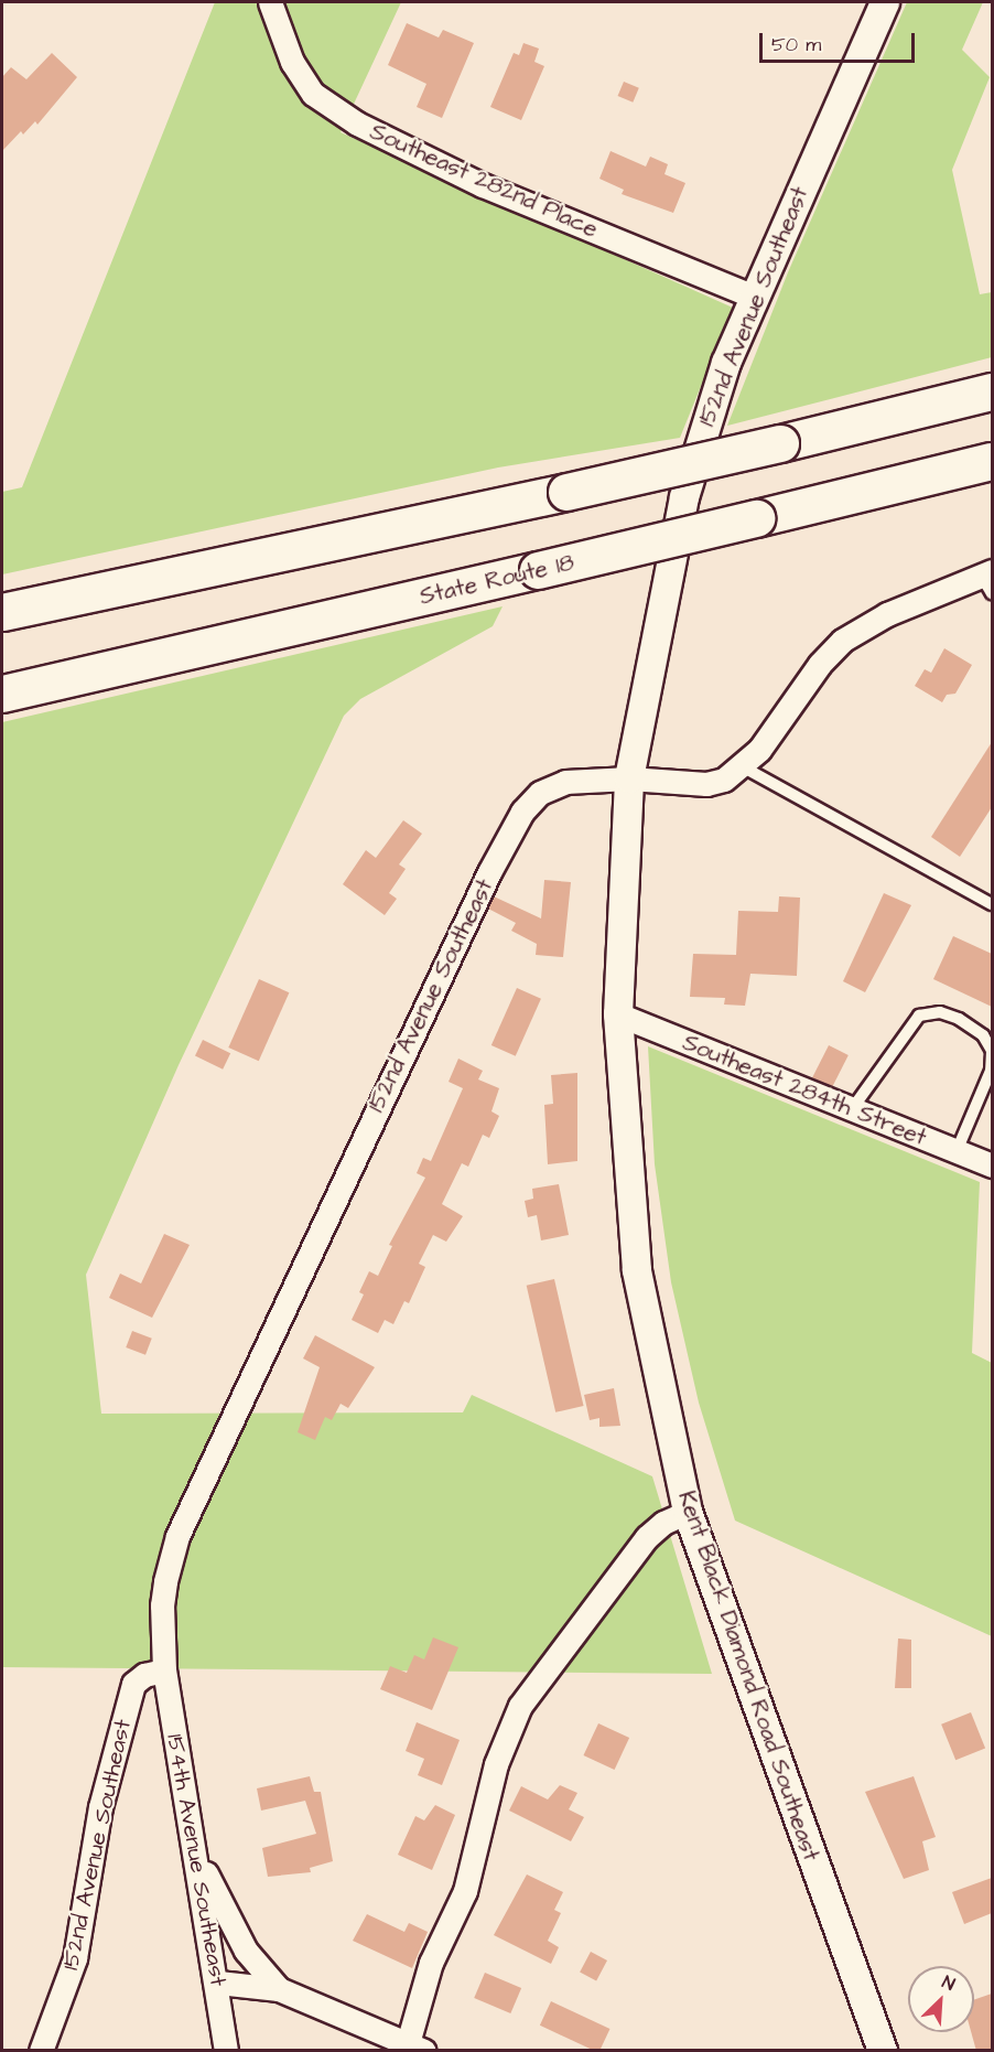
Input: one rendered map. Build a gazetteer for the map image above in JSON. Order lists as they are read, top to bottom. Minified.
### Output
{"streets":{"highway":["State Route 18"],"street":["Southeast 282nd Place","152nd Avenue Southeast","Southeast 284th Street","Kent Black Diamond Road Southeast","154th Avenue Southeast"]},"crossings":[["Southeast 282nd Place","152nd Avenue Southeast"],["152nd Avenue Southeast","Kent Black Diamond Road Southeast"],["152nd Avenue Southeast","154th Avenue Southeast"],["Southeast 284th Street","Kent Black Diamond Road Southeast"]],"scale_bar":"50 m","north":"top right"}
